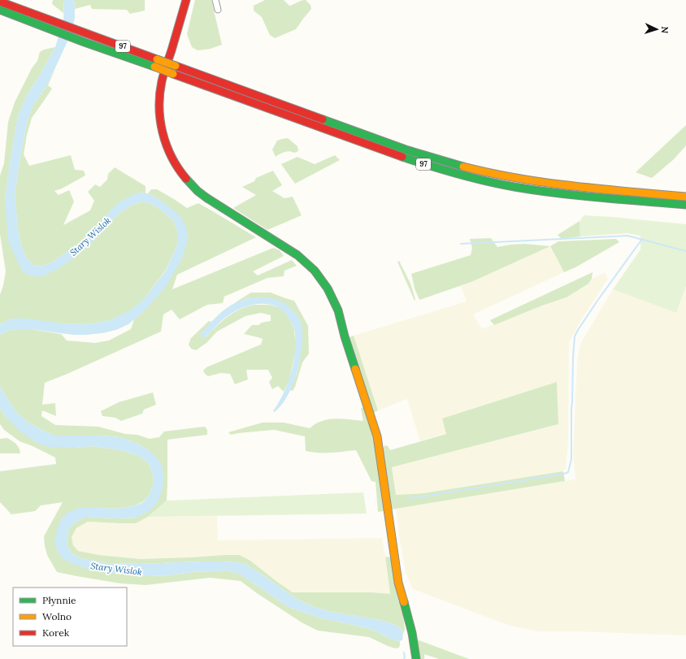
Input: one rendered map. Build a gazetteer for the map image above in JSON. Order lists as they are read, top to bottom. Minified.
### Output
{"streets":{"main road":["97"]},"water":["Stary Wislok"],"legend":["Płynnie","Wolno","Korek"],"north":"right"}
